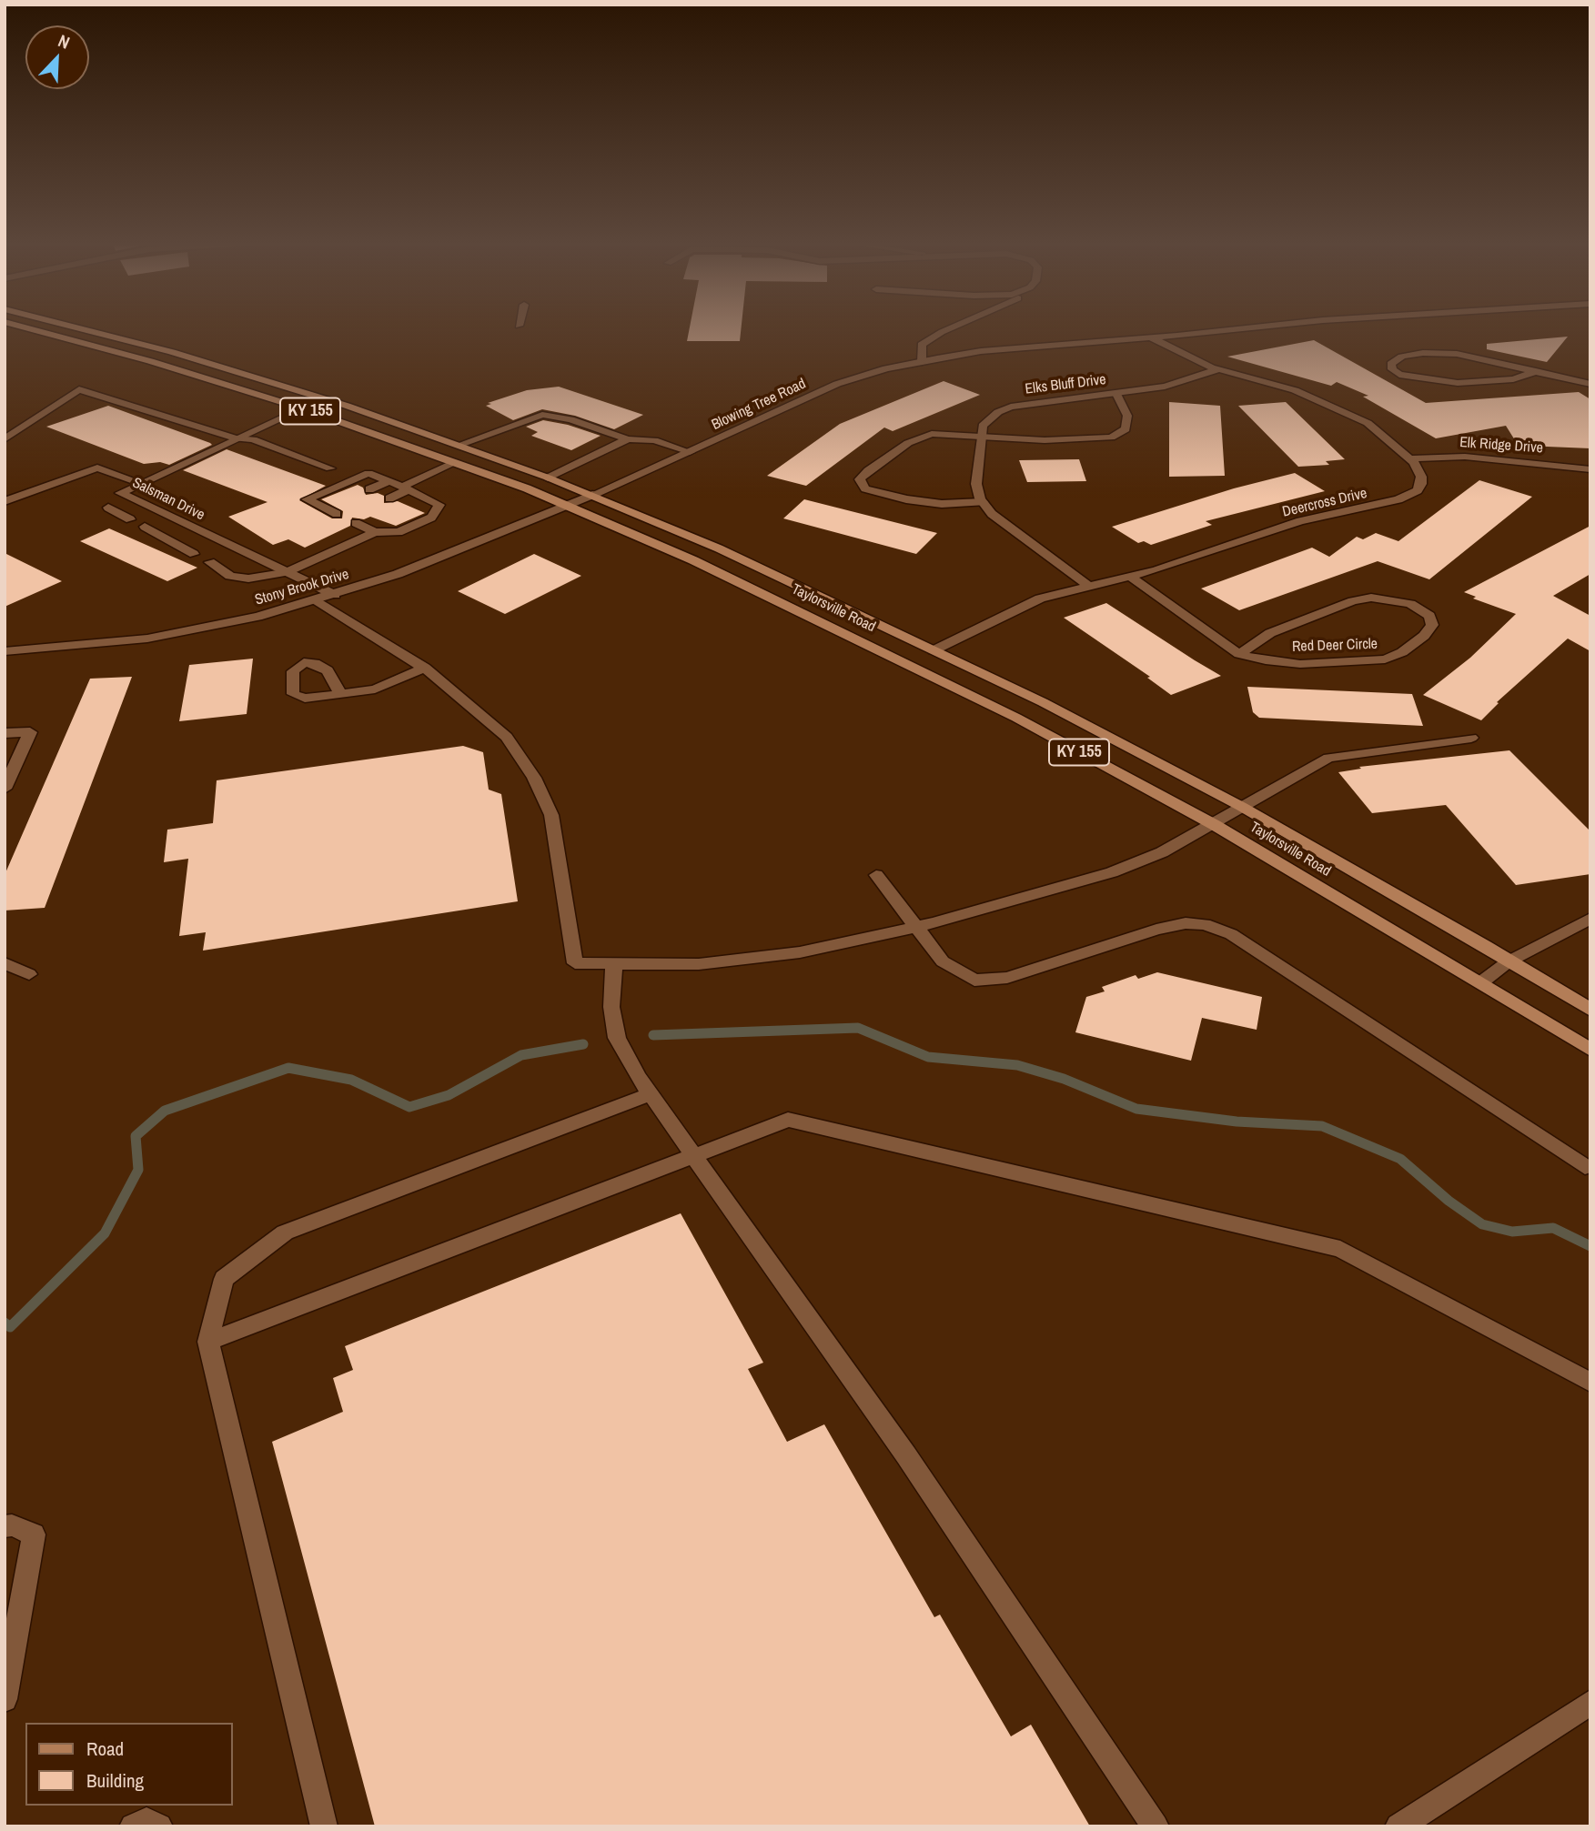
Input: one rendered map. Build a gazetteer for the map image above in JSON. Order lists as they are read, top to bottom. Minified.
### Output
{"streets":{"main road":["KY 155","Taylorsville Road"],"street":["Elks Bluff Drive","Blowing Tree Road","Elk Ridge Drive","Salsman Drive","Deercross Drive","Stony Brook Drive","Red Deer Circle"]},"crossings":[["Blowing Tree Road","Stony Brook Drive"],["Blowing Tree Road","Taylorsville Road"],["Elk Ridge Drive","Deercross Drive"],["Salsman Drive","Stony Brook Drive"],["Salsman Drive","Taylorsville Road"],["Deercross Drive","Taylorsville Road"],["Deercross Drive","Red Deer Circle"],["Stony Brook Drive","Taylorsville Road"]],"legend":["Road","Building"],"north":"top right"}
